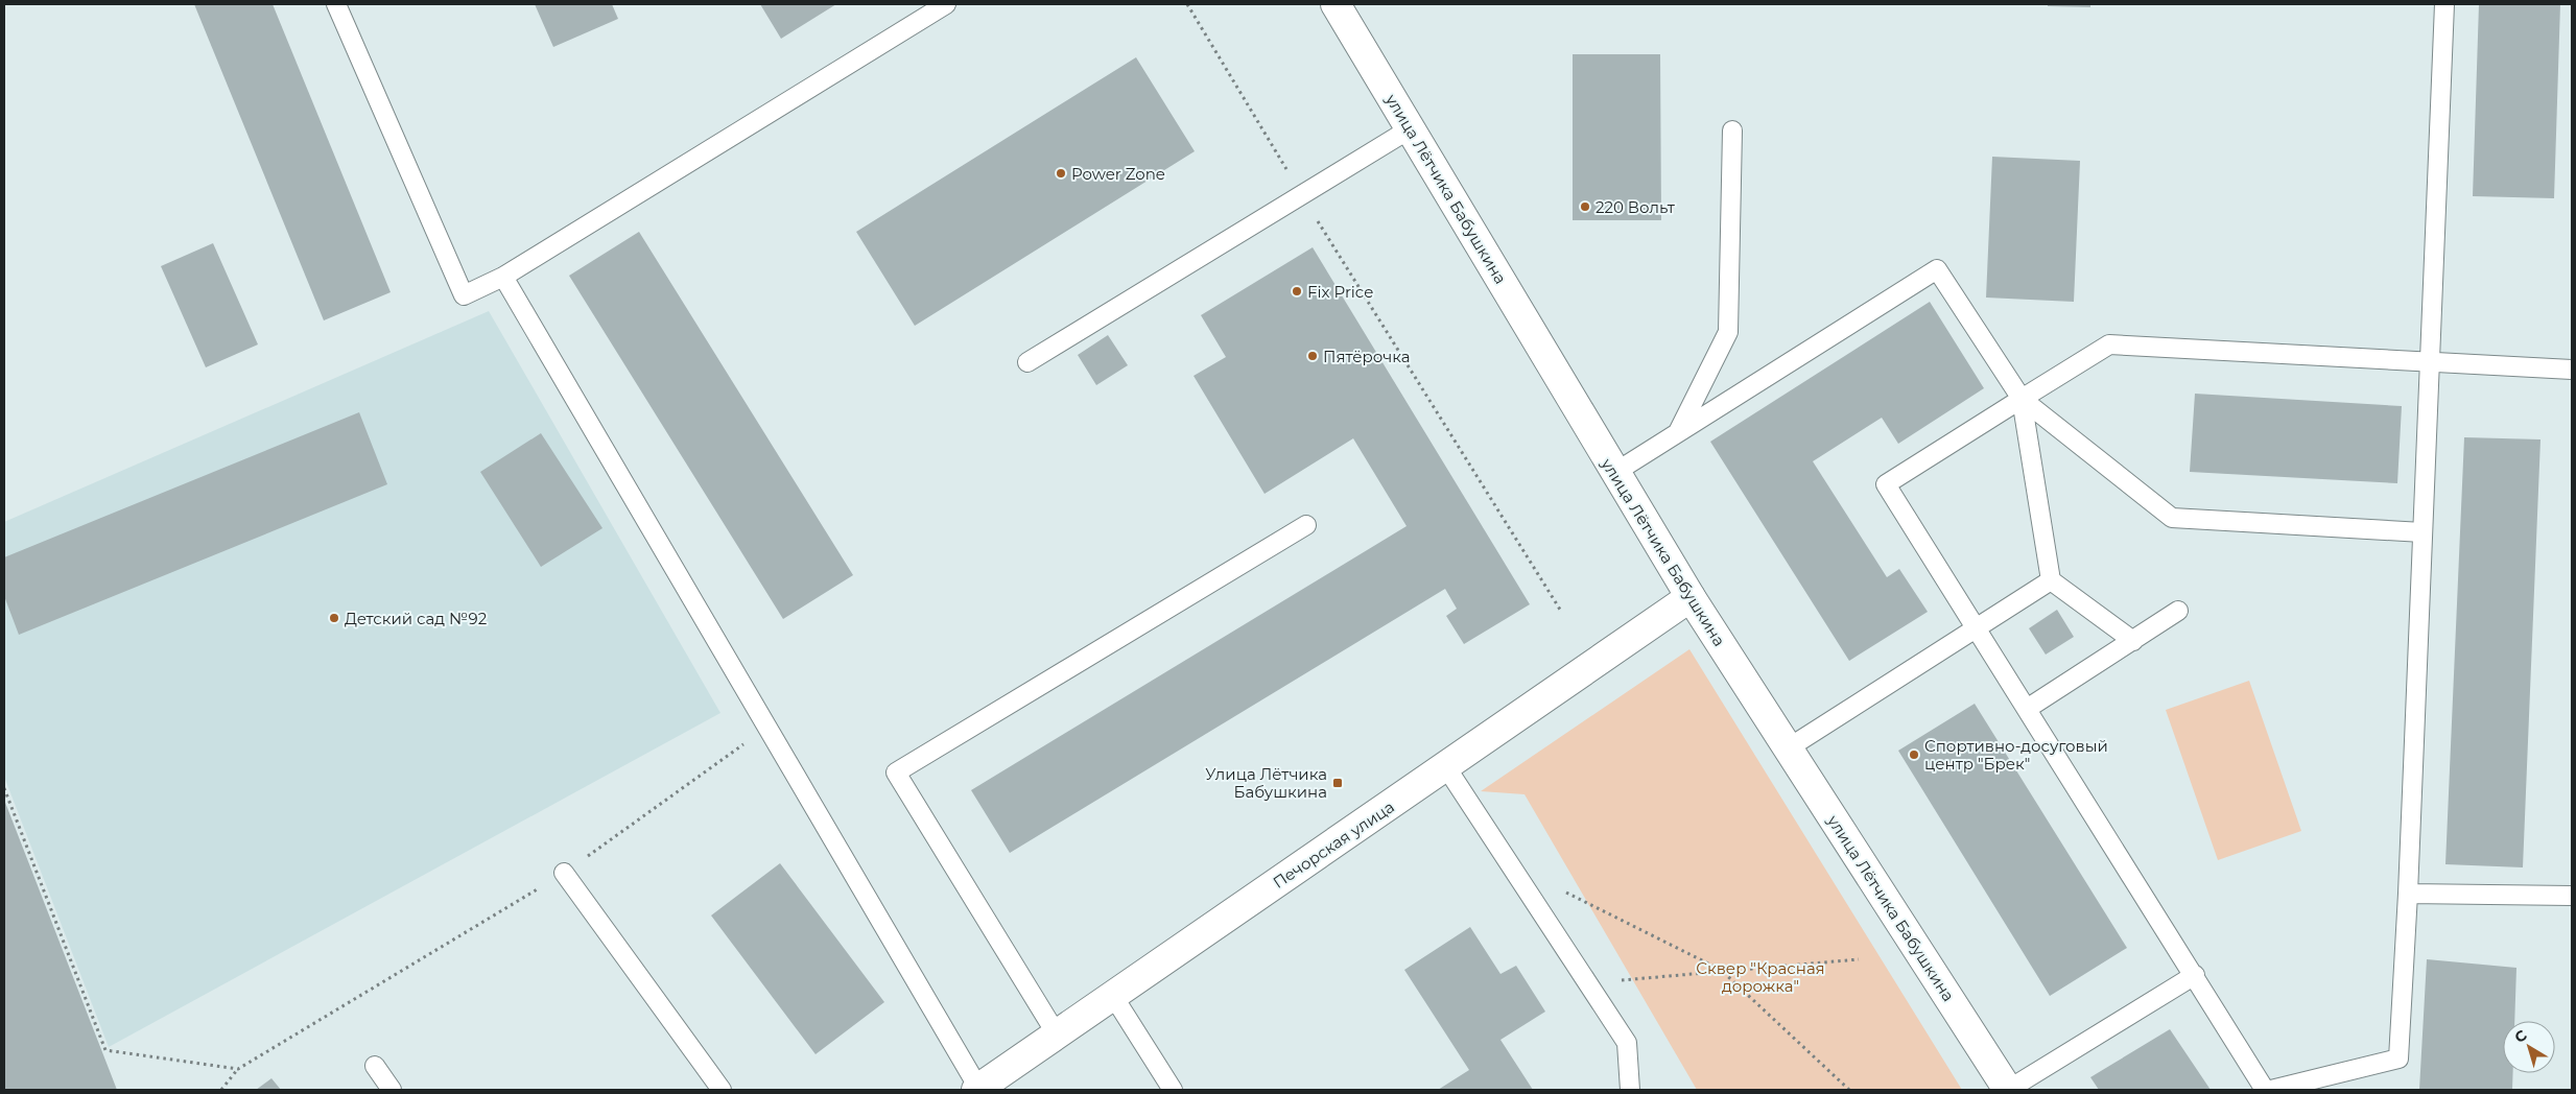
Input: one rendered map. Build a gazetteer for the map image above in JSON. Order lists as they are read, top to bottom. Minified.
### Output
{"streets":{"main road":["улица Лётчика Бабушкина","Печорская улица"]},"crossings":[["улица Лётчика Бабушкина","Печорская улица"]],"parks":["Сквер \"Красная дорожка\""],"places":{"other":["Power Zone","220 Вольт","Fix Price","Пятёрочка","Детский сад №92","Спортивно-досуговый центр \"Брек\""],"transit":["Улица Лётчика Бабушкина"]},"north":"top left"}
